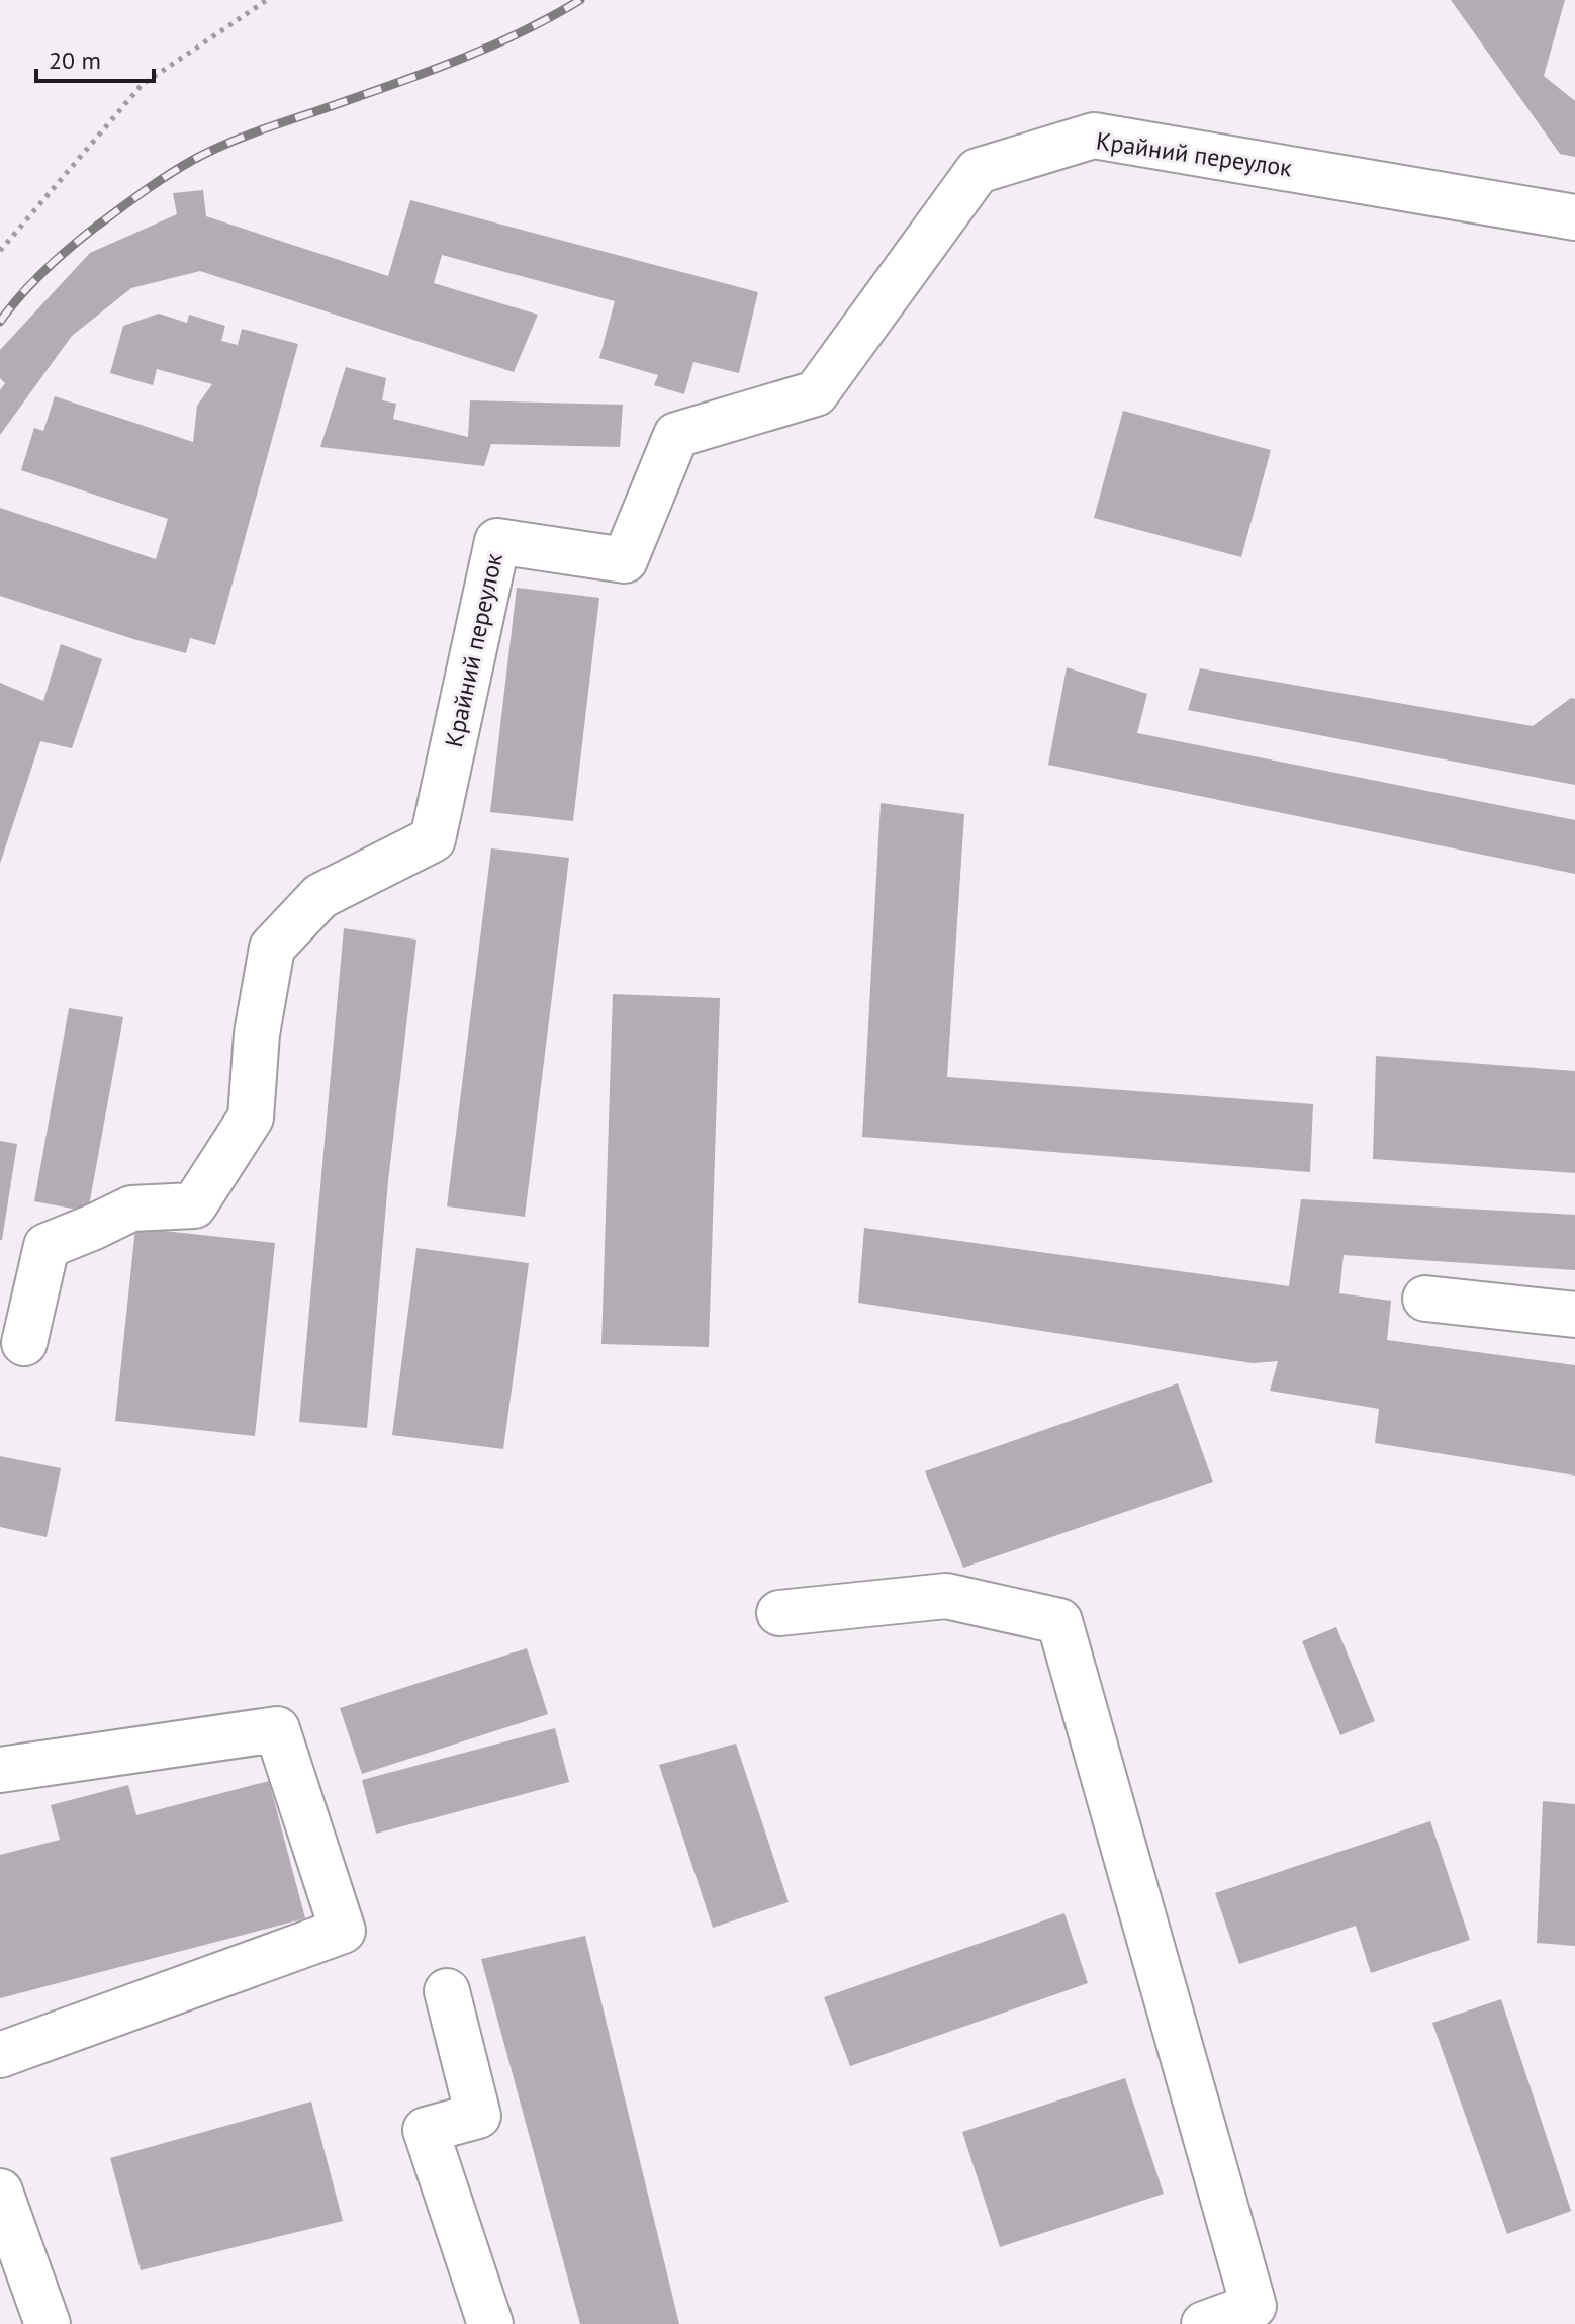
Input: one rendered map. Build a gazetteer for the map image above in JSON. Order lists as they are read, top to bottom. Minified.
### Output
{"streets":{"street":["Крайний переулок"]},"scale_bar":"20 m"}
